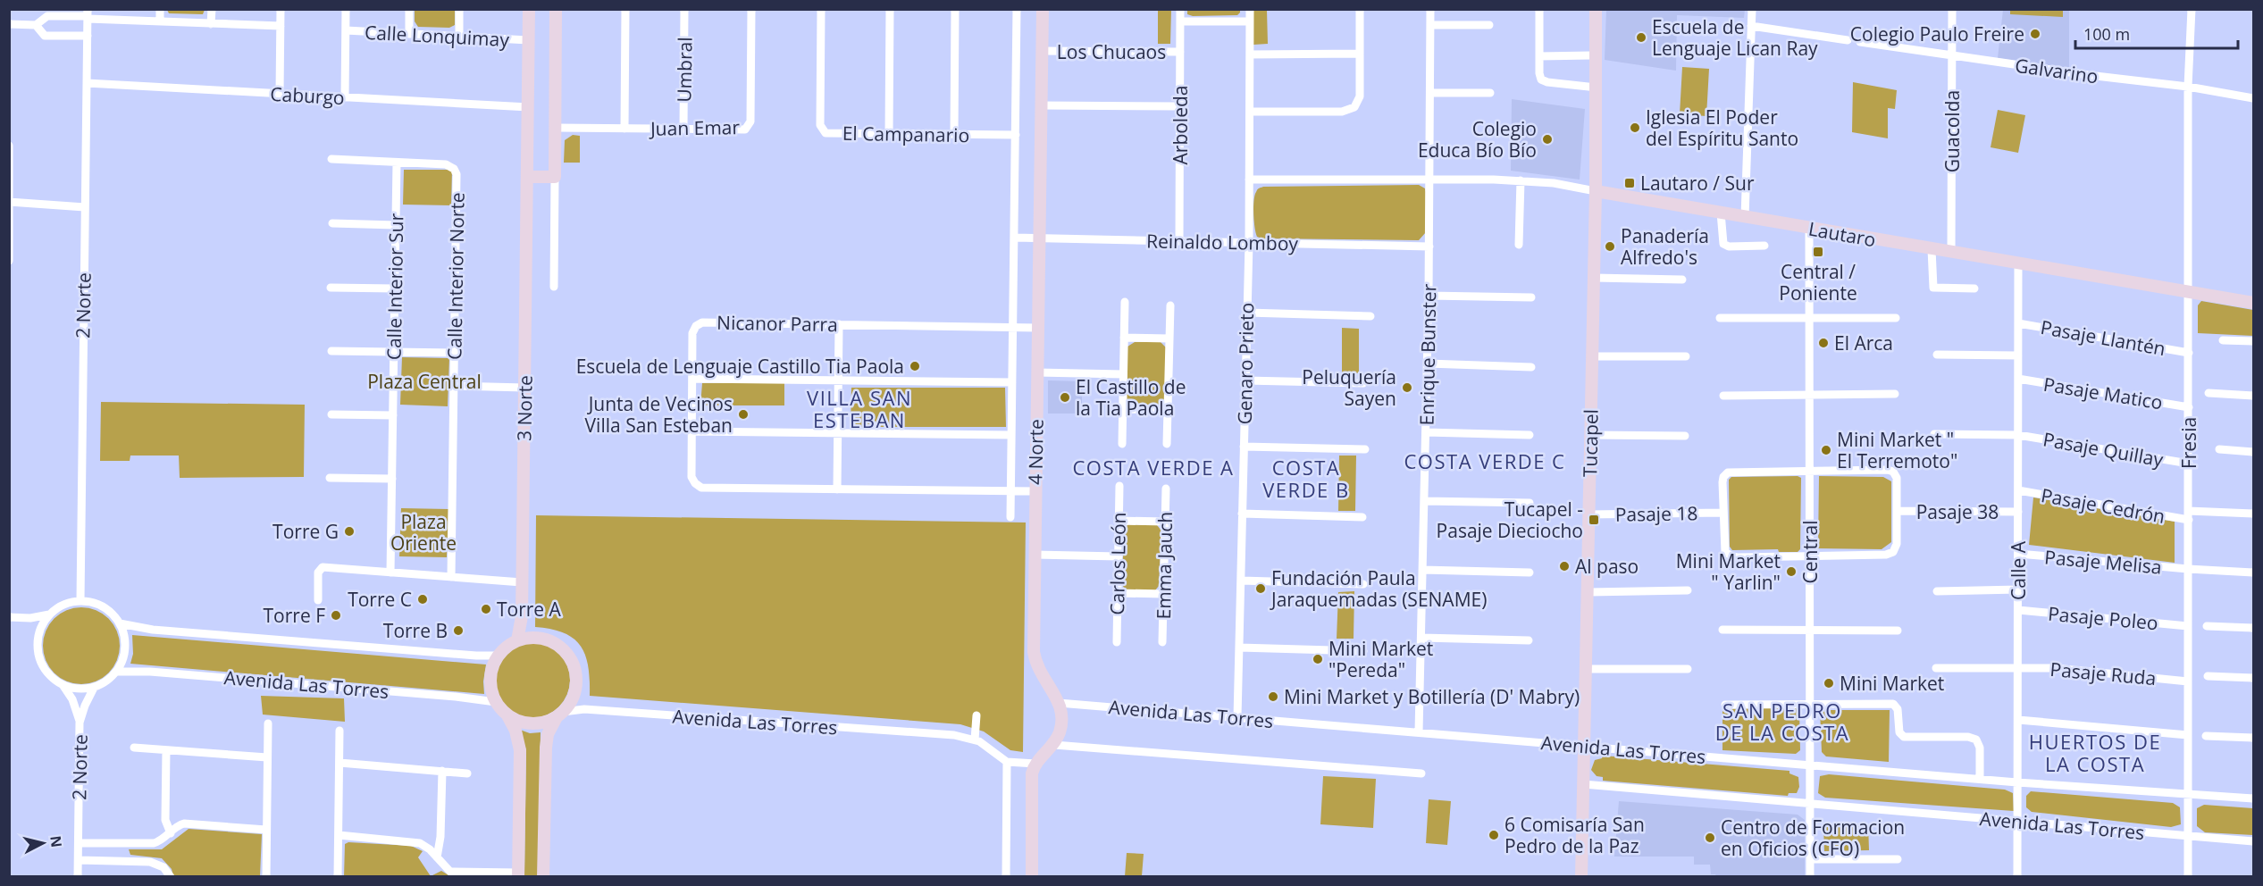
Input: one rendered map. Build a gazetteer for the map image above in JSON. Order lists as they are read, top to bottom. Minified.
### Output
{"streets":{"street":["Calle Lonquimay","Los Chucaos","Umbral","Galvarino","Caburgo","Arboleda","Juan Emar","Guacolda","El Campanario","Lautaro","Reinaldo Lomboy","Calle Interior Norte","Calle Interior Sur","2 Norte","Nicanor Parra","Pasaje Llantén","Enrique Bunster","Genaro Prieto","Pasaje Matico","3 Norte","Tucapel","Fresia","Pasaje Quillay","4 Norte","Pasaje Cedrón","Pasaje 38","Pasaje 18","Central","Pasaje Melisa","Carlos León","Emma Jauch","Calle A","Pasaje Poleo","Pasaje Ruda","Avenida Las Torres"]},"crossings":[["Calle Lonquimay","3 Norte"],["Los Chucaos","Arboleda"],["Los Chucaos","4 Norte"],["Umbral","Juan Emar"],["Galvarino","Guacolda"],["Galvarino","Fresia"],["Caburgo","2 Norte"],["Caburgo","3 Norte"],["Arboleda","Reinaldo Lomboy"],["Guacolda","Lautaro"],["El Campanario","4 Norte"],["Lautaro","Enrique Bunster"],["Lautaro","Genaro Prieto"],["Lautaro","Tucapel"],["Lautaro","Fresia"],["Lautaro","Central"],["Lautaro","Calle A"],["Reinaldo Lomboy","Enrique Bunster"],["Reinaldo Lomboy","Genaro Prieto"],["Reinaldo Lomboy","4 Norte"],["Calle Interior Norte","Calle Interior Sur"],["2 Norte","Avenida Las Torres"],["Nicanor Parra","4 Norte"],["Pasaje Llantén","Fresia"],["Pasaje Llantén","Calle A"],["Enrique Bunster","Avenida Las Torres"],["Genaro Prieto","Avenida Las Torres"],["Pasaje Matico","Fresia"],["Pasaje Matico","Calle A"],["3 Norte","Avenida Las Torres"],["Tucapel","Pasaje 18"],["Tucapel","Avenida Las Torres"],["Fresia","Pasaje Quillay"],["Fresia","Pasaje Cedrón"],["Fresia","Pasaje Melisa"],["Fresia","Pasaje Poleo"],["Fresia","Pasaje Ruda"],["Fresia","Avenida Las Torres"],["Pasaje Quillay","Calle A"],["4 Norte","Avenida Las Torres"],["Pasaje Cedrón","Calle A"],["Pasaje 38","Calle A"],["Central","Avenida Las Torres"],["Pasaje Melisa","Calle A"],["Calle A","Pasaje Poleo"],["Calle A","Pasaje Ruda"],["Calle A","Avenida Las Torres"]],"districts":["VILLA SAN ESTEBAN","COSTA VERDE C","COSTA VERDE A","COSTA VERDE B","SAN PEDRO DE LA COSTA","HUERTOS DE LA COSTA"],"parks":["Plaza Central","Plaza Oriente"],"places":{"other":["Colegio Paulo Freire","Escuela de Lenguaje Lican Ray","Iglesia El Poder del Espíritu Santo","Colegio Educa Bío Bío","Panadería Alfredo's","El Arca","Escuela de Lenguaje Castillo Tia Paola","Peluquería Sayen","El Castillo de la Tia Paola","Junta de Vecinos Villa San Esteban","Mini Market \" El Terremoto\"","Torre G","Al paso","Mini Market \" Yarlin\"","Fundación Paula Jaraquemadas (SENAME)","Torre C","Torre A","Torre F","Torre B","Mini Market \"Pereda\"","Mini Market","Mini Market y Botillería (D' Mabry)","6 Comisaría San Pedro de la Paz","Centro de Formacion en Oficios (CFO)"],"transit":["Lautaro / Sur","Central / Poniente","Tucapel - Pasaje Dieciocho"]},"scale_bar":"100 m","north":"right"}
